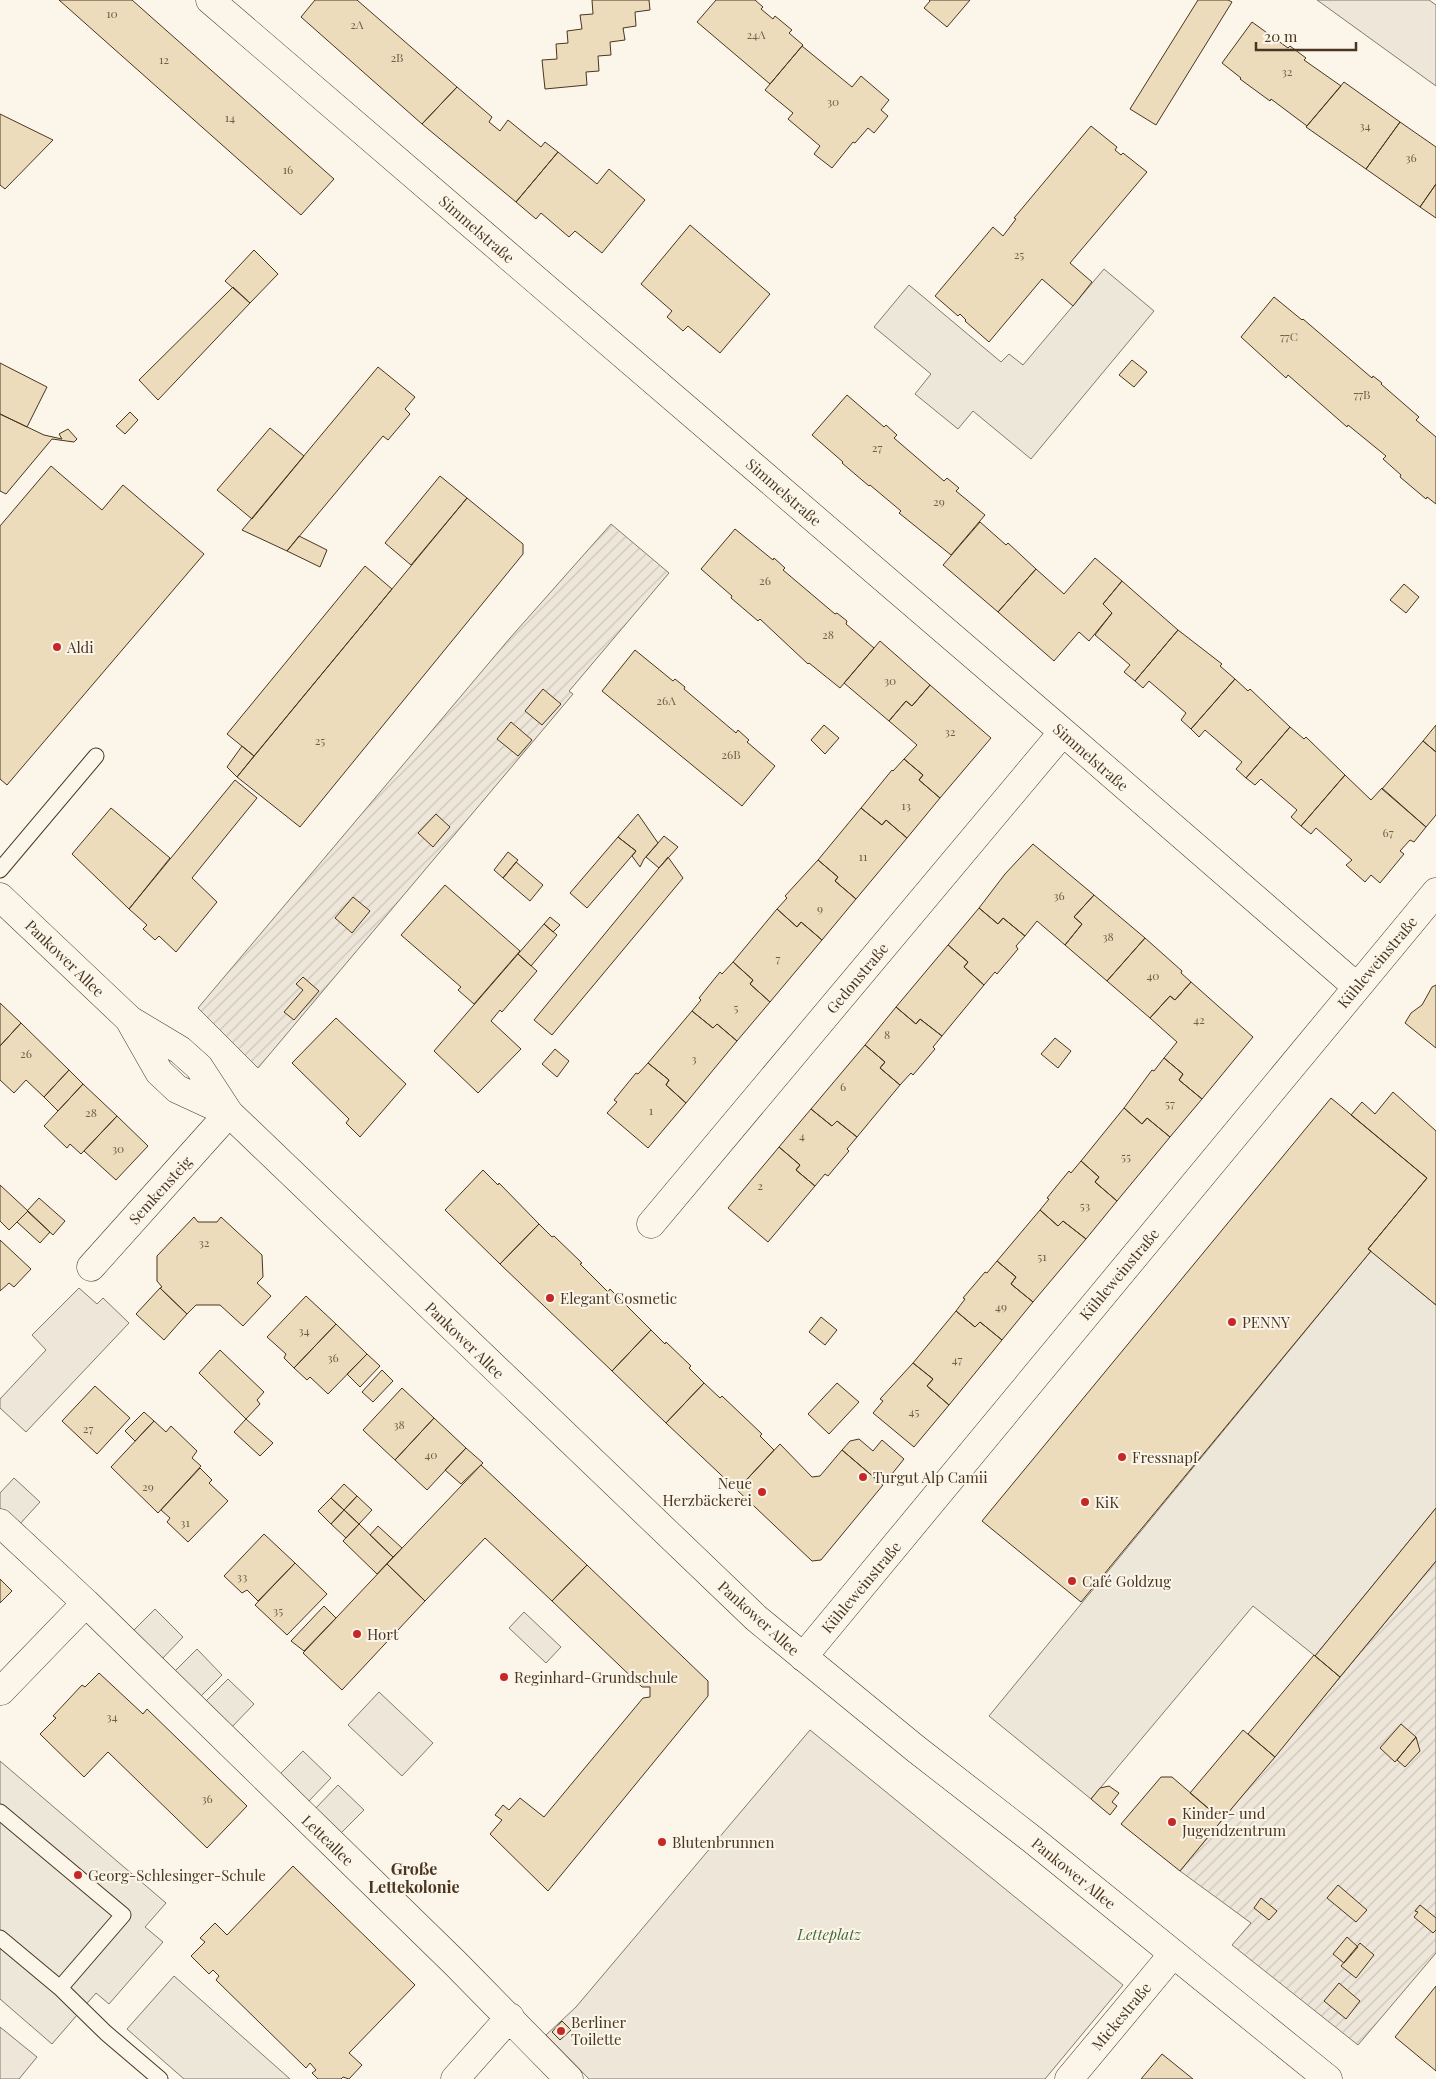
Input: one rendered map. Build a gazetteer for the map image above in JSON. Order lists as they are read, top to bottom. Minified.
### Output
{"streets":{"street":["Simmelstraße","Pankower Allee","Kühleweinstraße","Gedonstraße","Semkensteig","Letteallee","Mickestraße"]},"crossings":[["Simmelstraße","Kühleweinstraße"],["Simmelstraße","Gedonstraße"],["Pankower Allee","Kühleweinstraße"],["Pankower Allee","Semkensteig"],["Pankower Allee","Mickestraße"]],"districts":["Große Lettekolonie"],"parks":["Letteplatz"],"places":["Aldi","Elegant Cosmetic","PENNY","Fressnapf","Turgut Alp Camii","Neue Herzbäckerei","KiK","Café Goldzug","Hort","Reginhard-Grundschule","Kinder- und Jugendzentrum","Blutenbrunnen","Georg-Schlesinger-Schule","Berliner Toilette"],"house_numbers":["10","2A","24A","2B","12","32","30","14","34","36","16","25","77C","77B","27","29","26","28","30","26A","32","25","26B","13","67","11","36","9","38","7","40","5","42","8","26","3","6","57","1","28","4","30","55","2","53","32","51","49","34","36","47","45","38","27","40","29","31","33","35","34","36"],"scale_bar":"20 m"}
